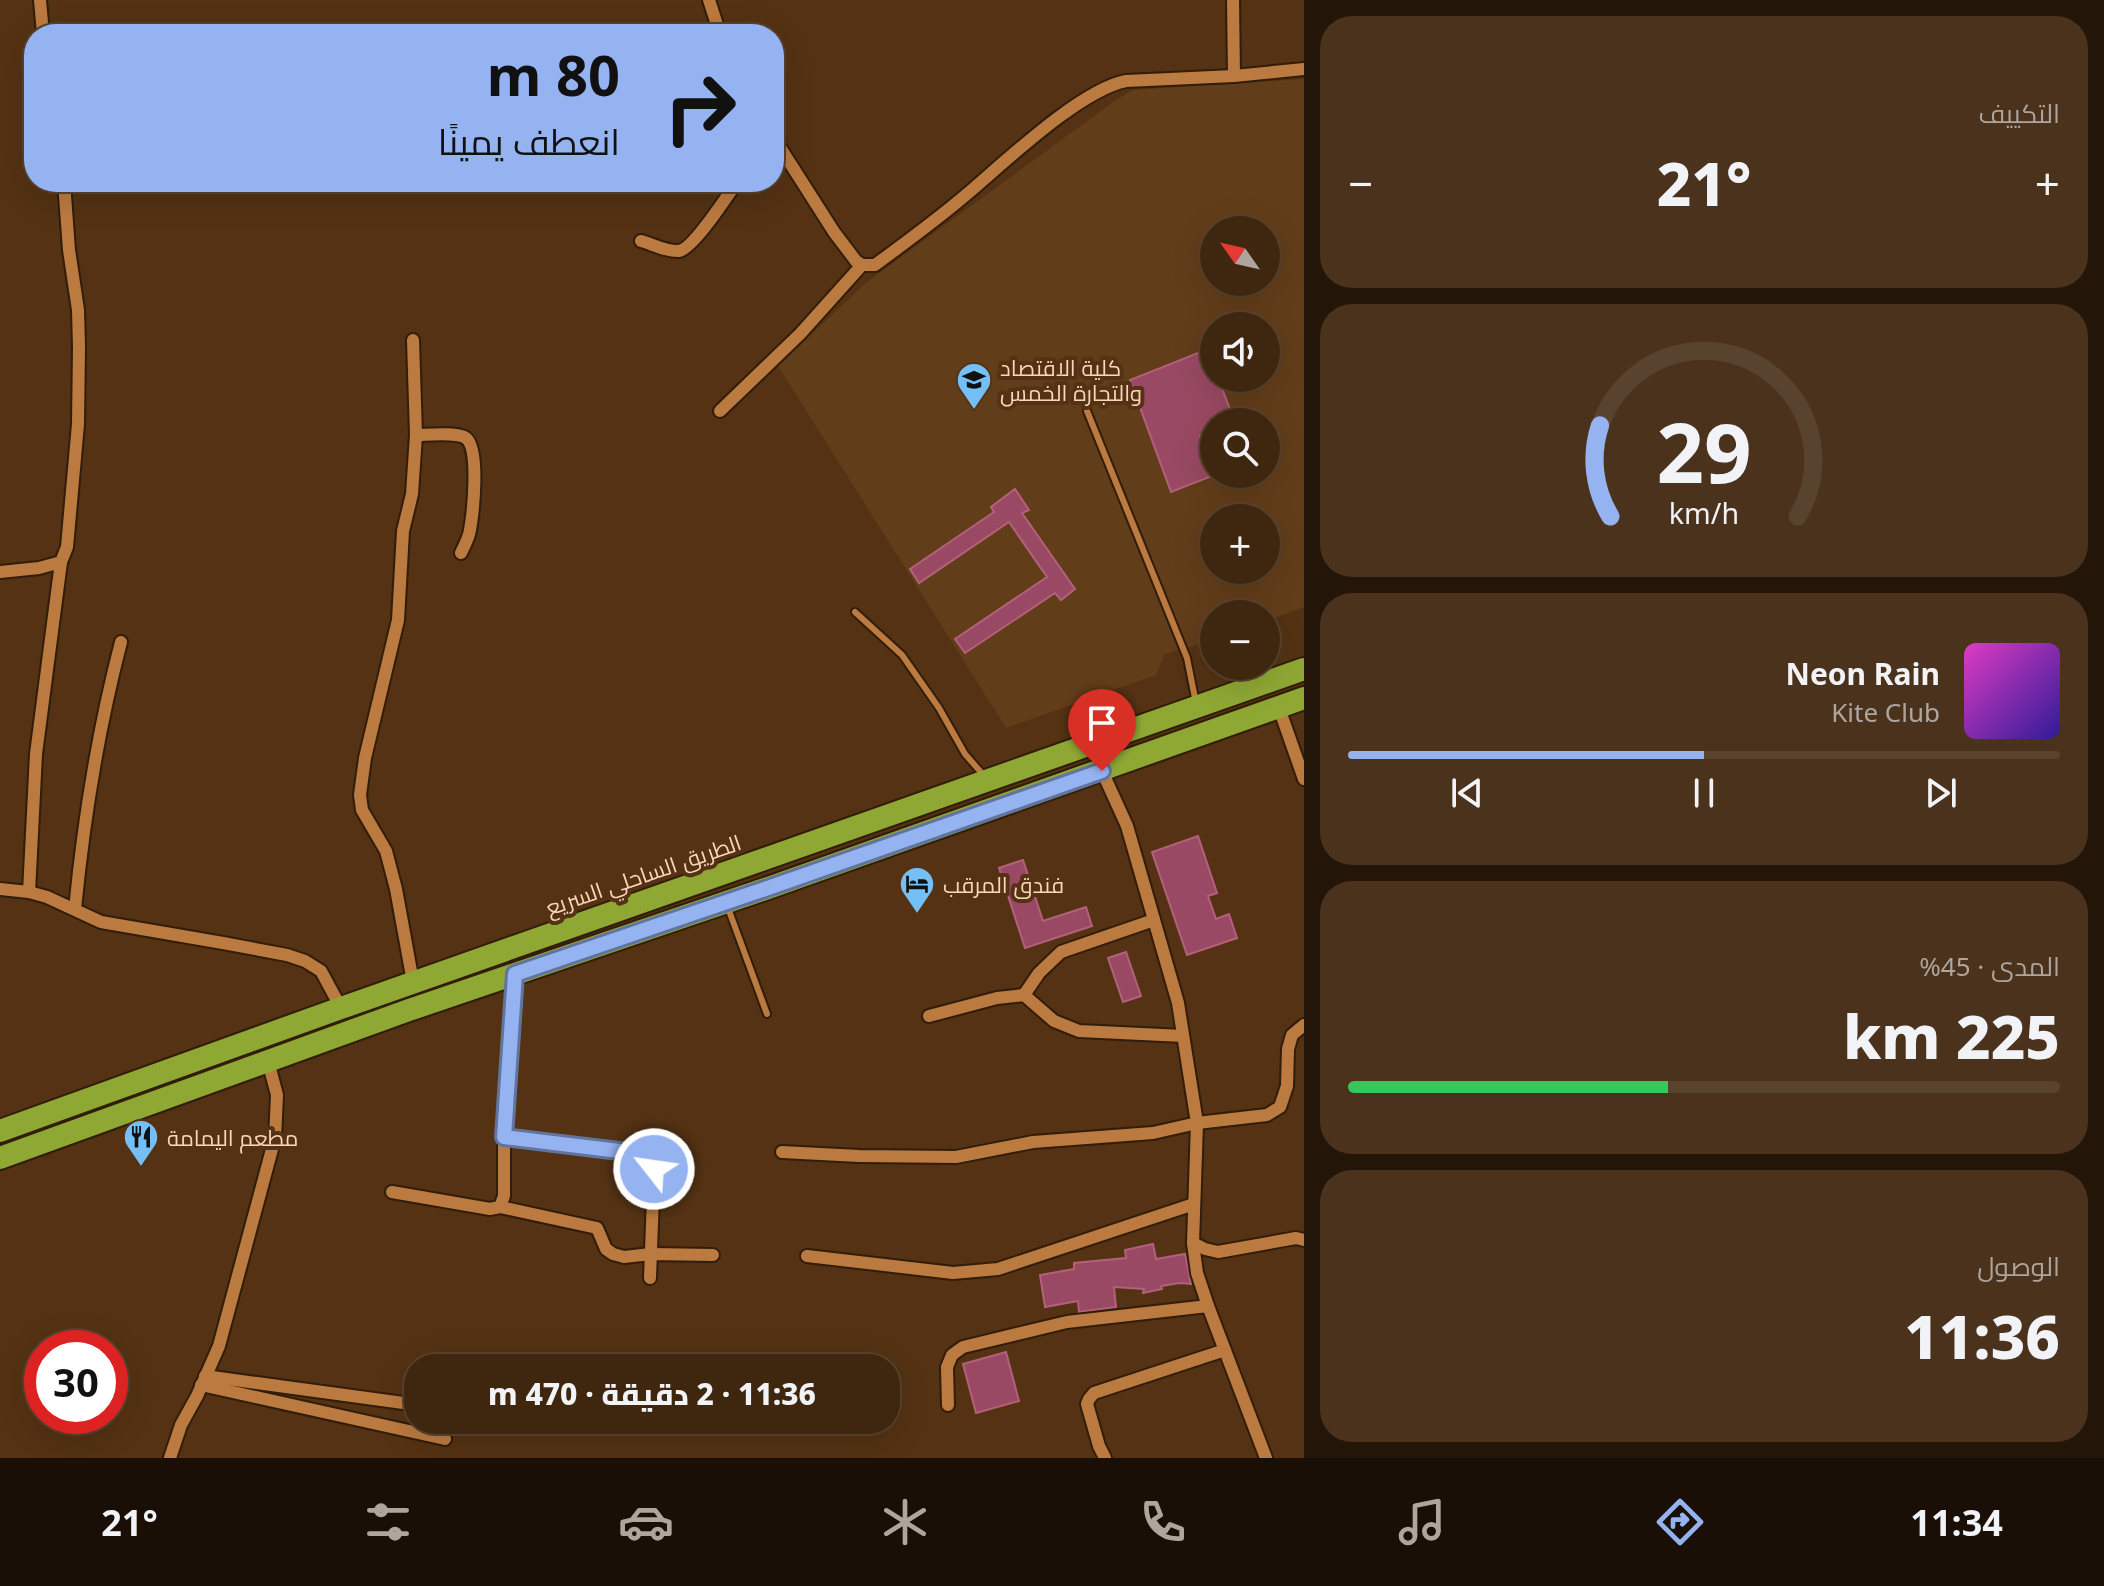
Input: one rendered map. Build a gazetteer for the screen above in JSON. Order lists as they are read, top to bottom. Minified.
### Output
{"streets":{"highway":["الطريق الساحلي السريع"]},"places":{"school or university":["كلية الاقتصاد والتجارة الخمس"],"hotel":["فندق المرقب"],"restaurant":["مطعم اليمامة"]},"north":"top left","page":{"tile":["التكييف",["المدى · 45%","225 km"],["الوصول","11:36"]],"turn":["80 m","انعطف يمينًا"],"heat":["−","21°","+"],"map_buttons":["+","−"],"song":["Neon Rain","Kite Club"],"limit":"30","trip":"11:36 · 2 دقيقة · 470 m","tabs":["11:34","21°"],"gauge":["29","km/h"]}}
